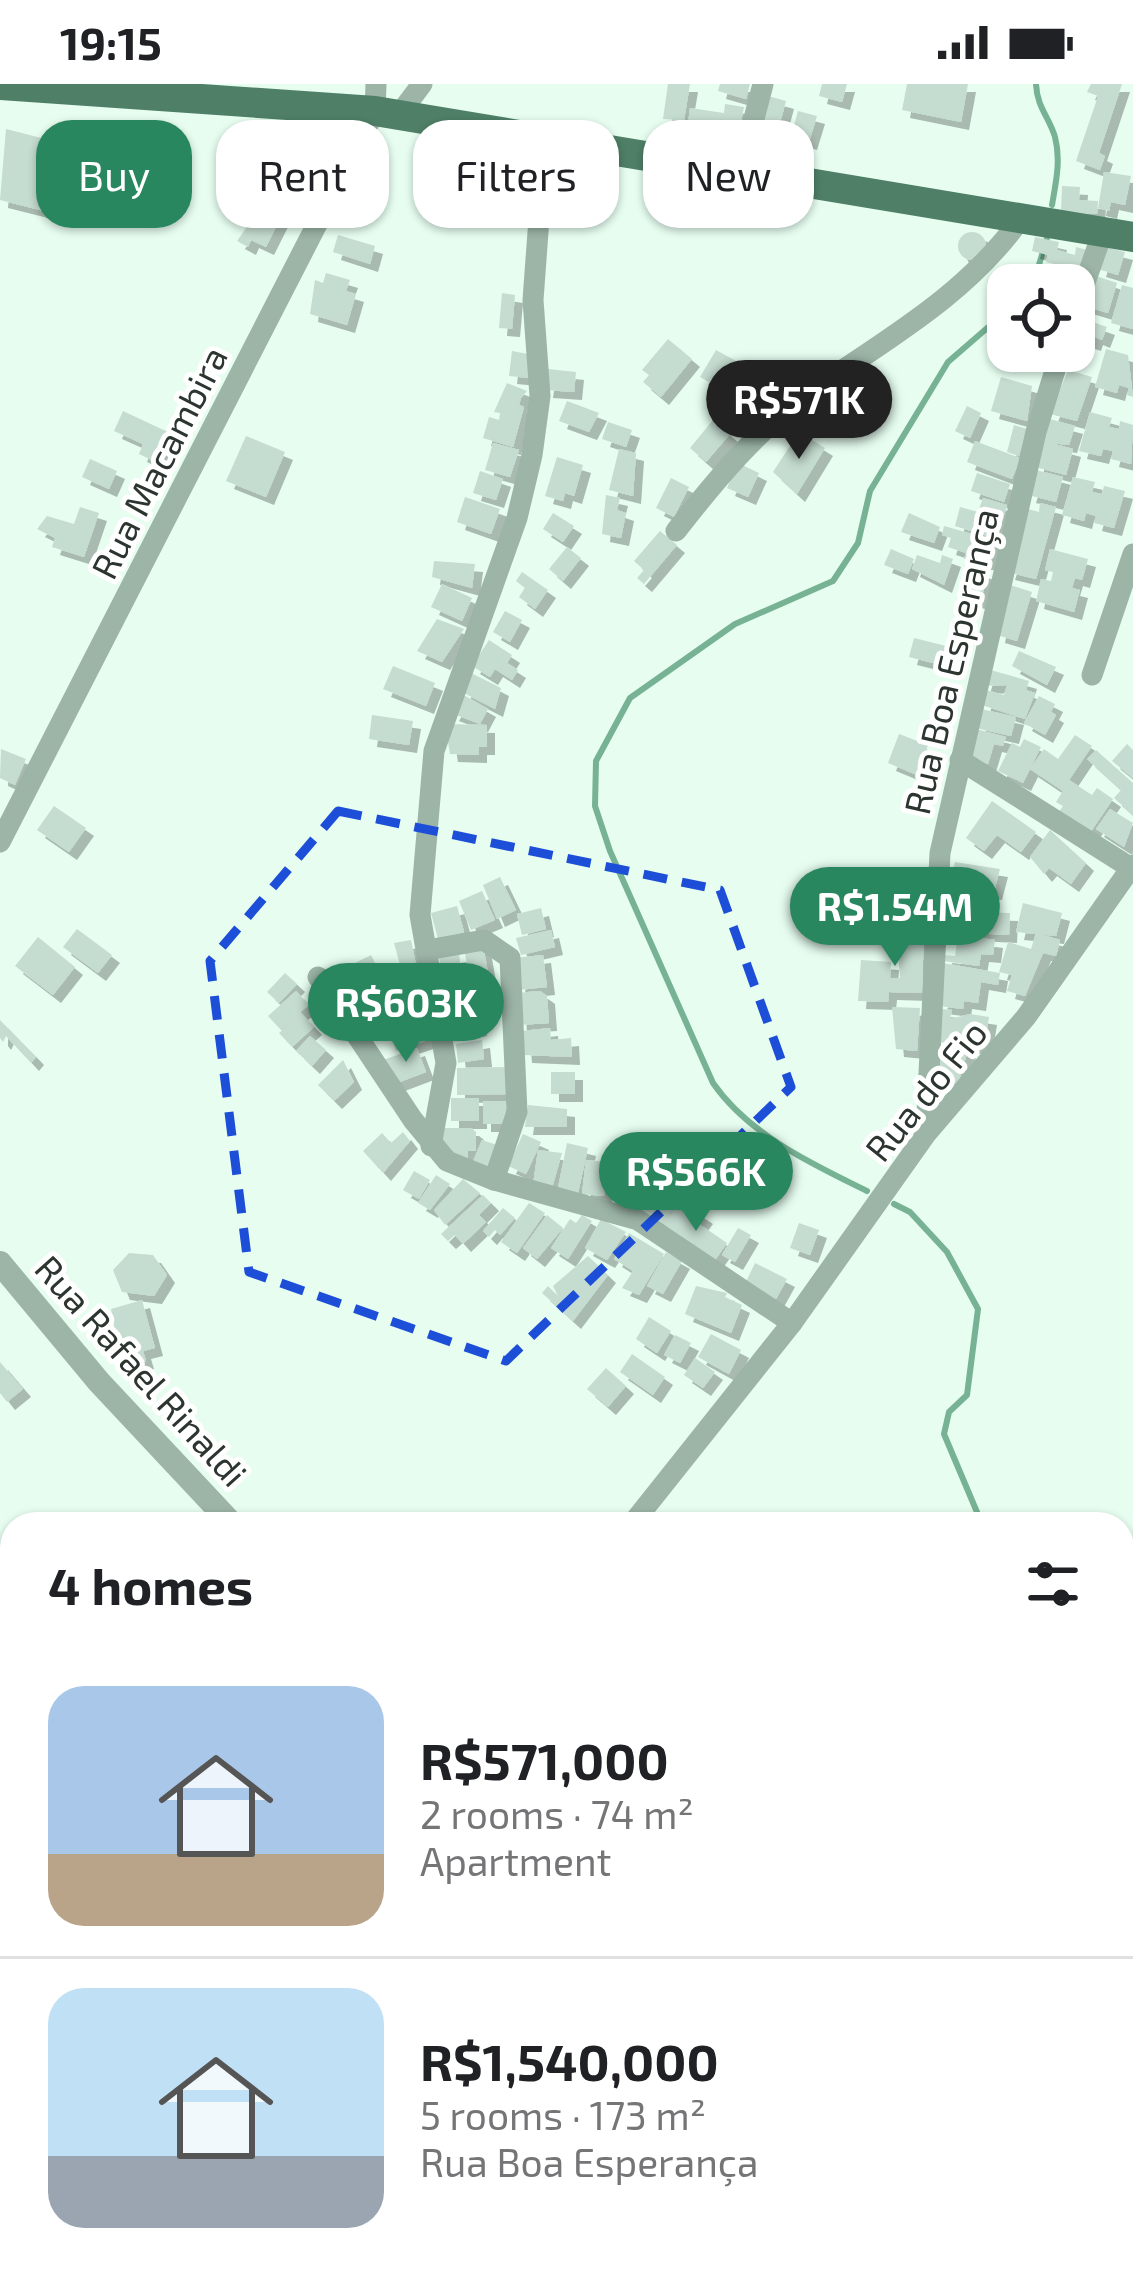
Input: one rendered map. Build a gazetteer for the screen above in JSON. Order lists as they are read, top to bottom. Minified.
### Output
{"streets":{"street":["Rua Macambira","Rua Boa Esperança","Rua do Fio","Rua Rafael Rinaldi"]},"crossings":[["Rua Boa Esperança","Rua do Fio"]],"page":{"status":"19:15","chip":["Buy","Rent","Filters","New"],"price":["R$571K","R$1.54M","R$603K","R$566K"],"heading":"4 homes","list":[{"name":"R$571,000","note":"2 rooms · 74 m² · Apartment"},{"name":"R$1,540,000","note":"5 rooms · 173 m² · Rua Boa Esperança"}]}}
